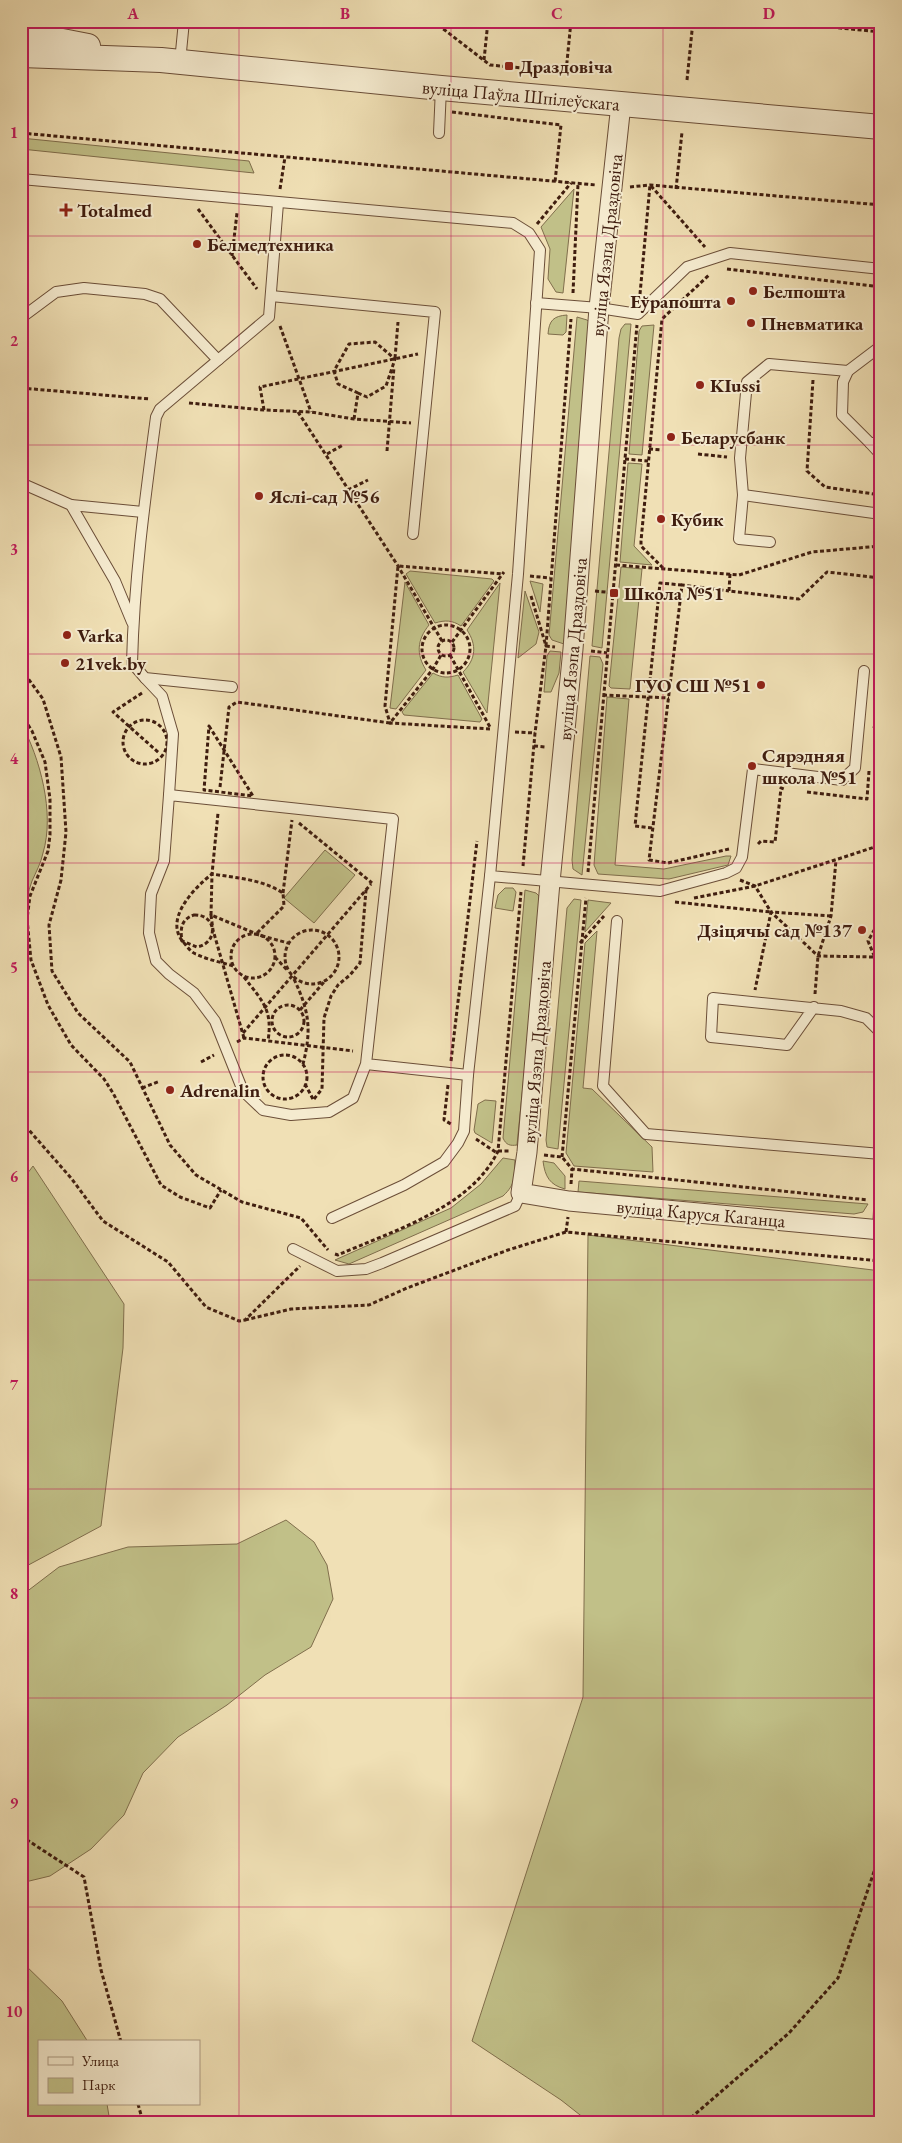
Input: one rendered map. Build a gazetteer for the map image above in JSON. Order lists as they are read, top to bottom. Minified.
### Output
{"streets":{"street":["вуліца Паўла Шпілеўскага","вуліца Язэпа Драздовіча","вуліца Каруся Каганца"]},"crossings":[["вуліца Паўла Шпілеўскага","вуліца Язэпа Драздовіча"],["вуліца Язэпа Драздовіча","вуліца Каруся Каганца"]],"places":{"transit":["Драздовіча","Школа №51"],"health":["Totalmed"],"other":["Белмедтехника","Белпошта","Еўрапошта","Пневматика","KIussi","Беларусбанк","Яслі-сад №56","Кубик","Varka","21vek.by","ГУО СШ №51","Сярэдняя школа №51","Дзіцячы сад №137","Adrenalin"]},"legend":["Улица","Парк"],"grid":{"columns":["A","B","C","D"],"rows":["1","2","3","4","5","6","7","8","9","10"]}}
